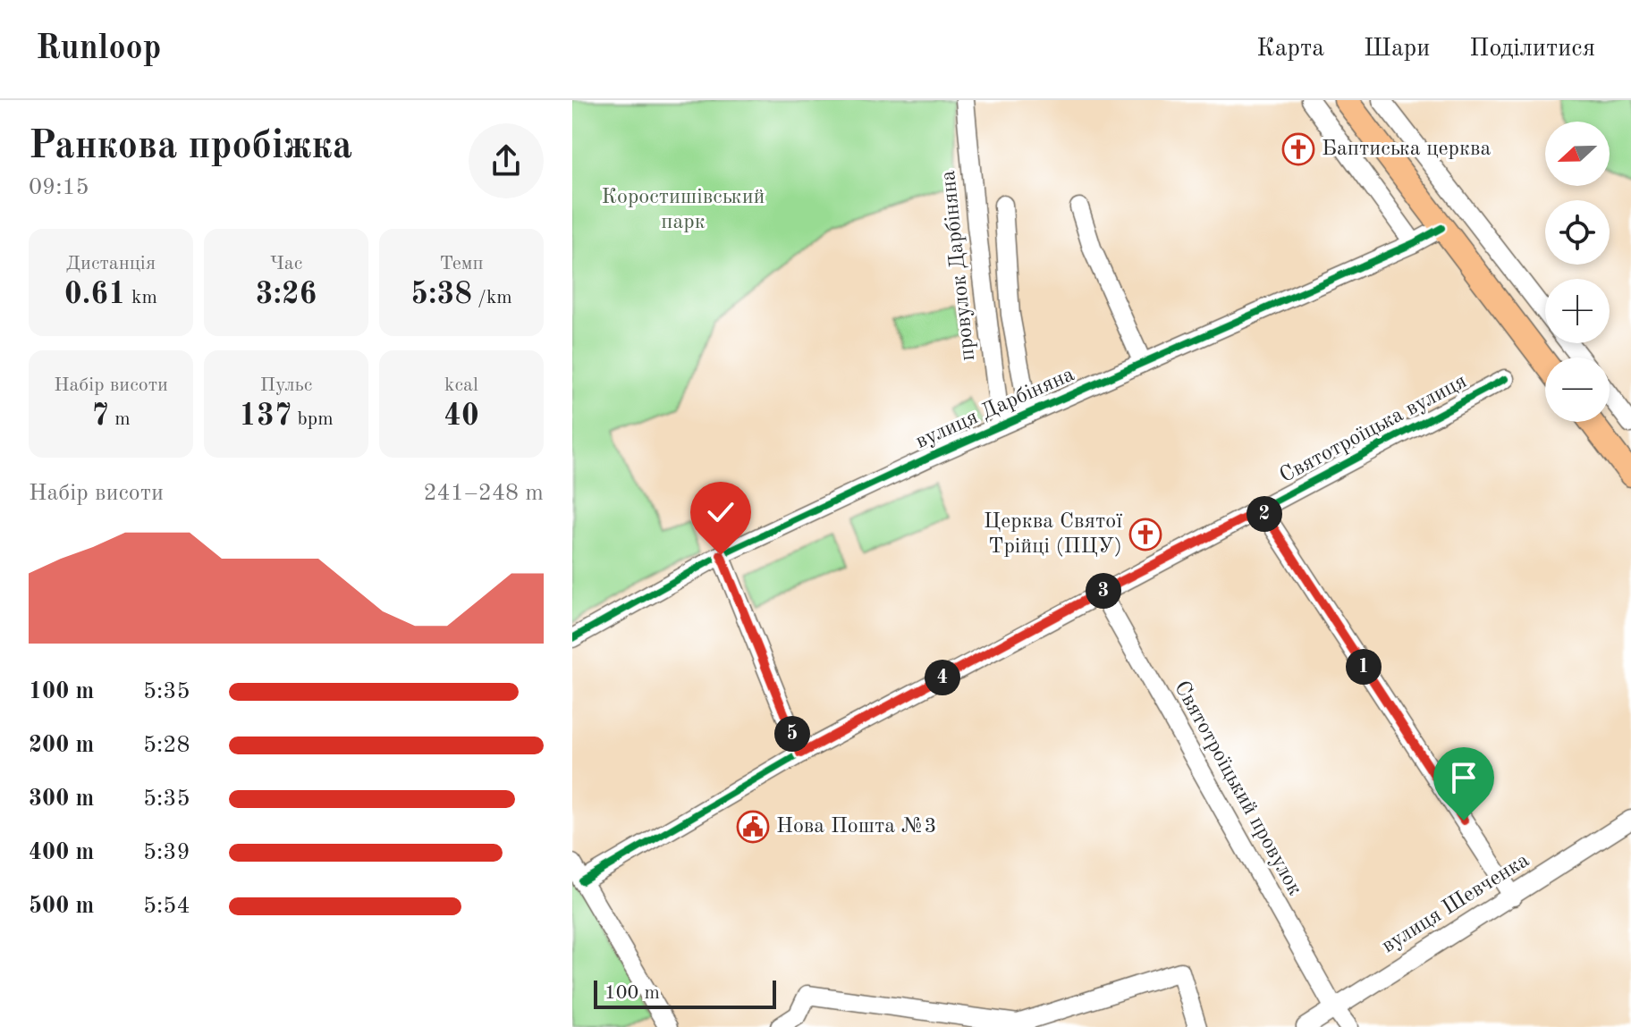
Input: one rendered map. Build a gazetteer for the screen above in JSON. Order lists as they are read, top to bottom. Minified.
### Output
{"streets":{"street":["провулок Дарбіняна","вулиця Дарбіняна","Святотроїцька вулиця","Святотроїцький провулок","вулиця Шевченка"]},"crossings":[["провулок Дарбіняна","вулиця Дарбіняна"],["Святотроїцька вулиця","Святотроїцький провулок"],["Святотроїцький провулок","вулиця Шевченка"]],"parks":["Коростишівський парк"],"places":{"church":["Баптиська церква","Церква Святої Трійці (ПЦУ)"],"public building":["Нова Пошта №3"]},"scale_bar":"100 m","north":"left","page":{"header":"Runloop","nav":["Карта","Шари","Поділитися"],"heading":["Ранкова пробіжка","09:15"],"map_buttons":["+","−"],"stats":[["Дистанція","0.61 km"],["Час","3:26"],["Темп","5:38 /km"],["Набір висоти","7 m"],["Пульс","137 bpm"],["kcal","40"]],"chart":["Набір висоти","241–248 m"],"pins":["2","3","1","4","5"],"list":[{"name":"100 m","note":"5:35"},{"name":"200 m","note":"5:28"},{"name":"300 m","note":"5:35"},{"name":"400 m","note":"5:39"},{"name":"500 m","note":"5:54"}],"scale":"100 m"}}
